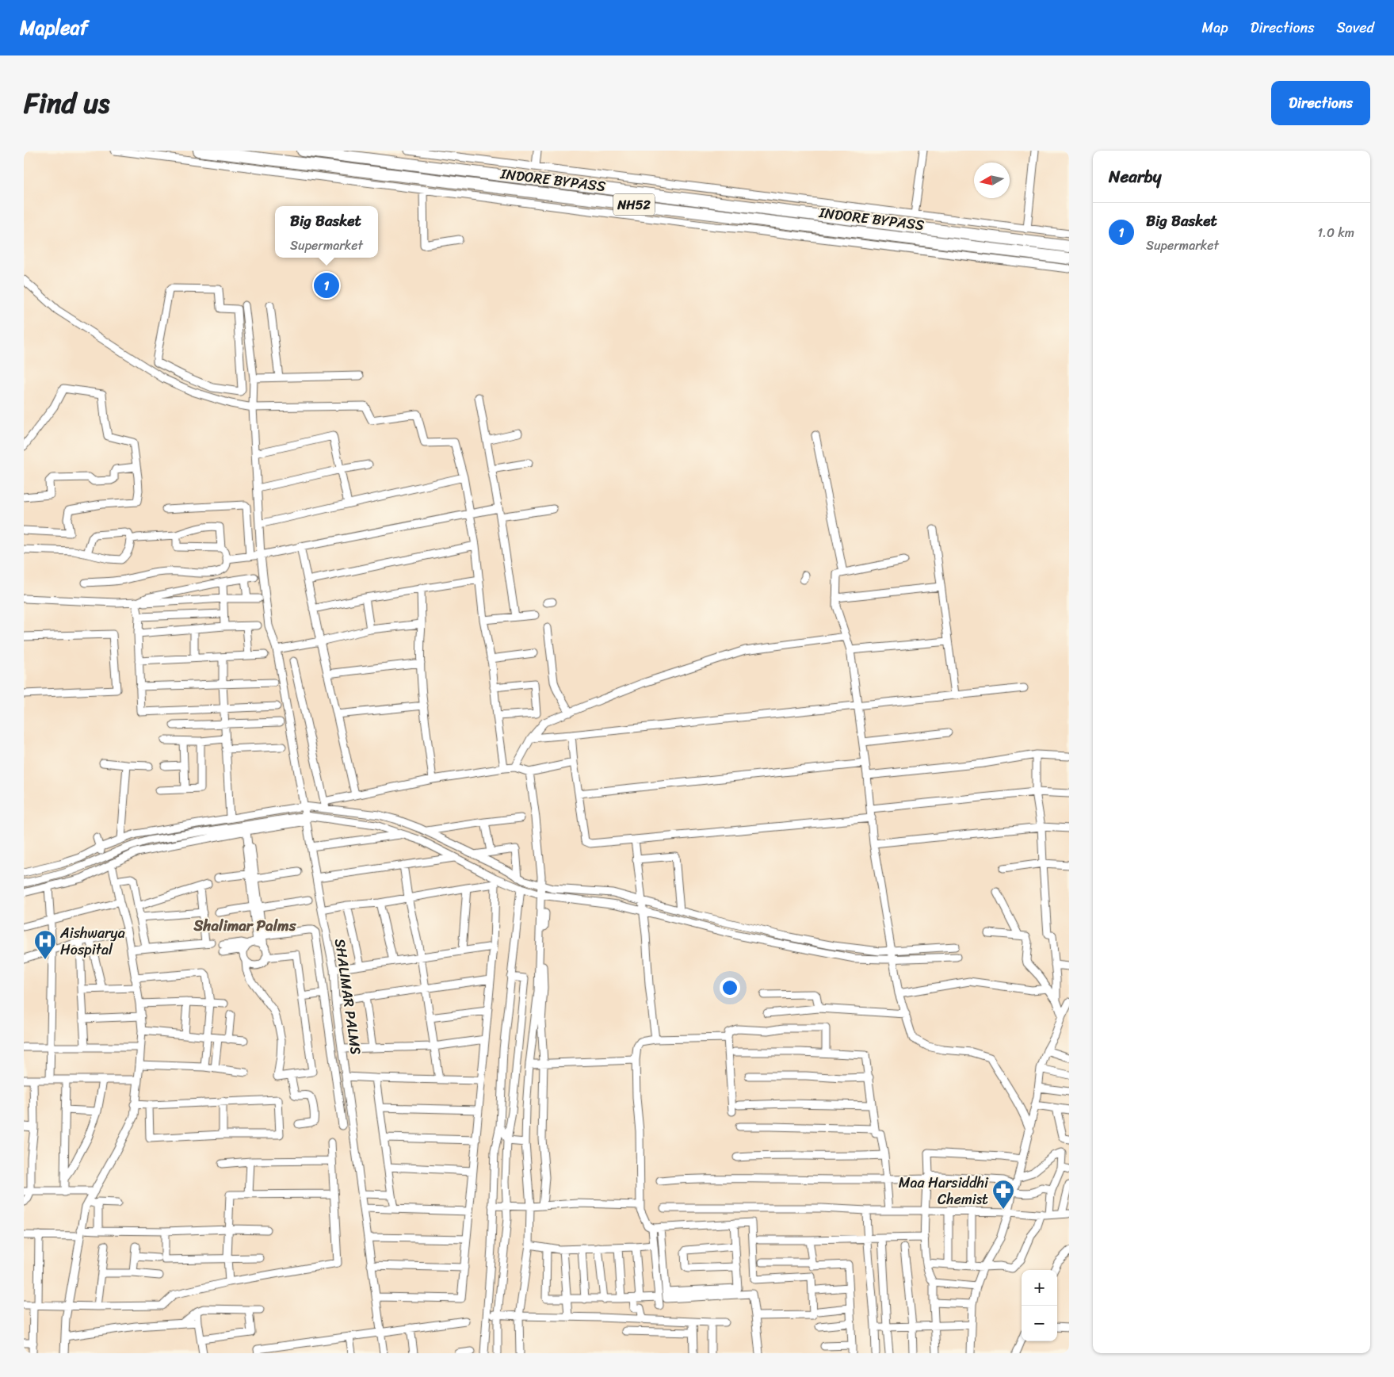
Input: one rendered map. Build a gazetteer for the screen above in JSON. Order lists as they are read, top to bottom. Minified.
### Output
{"streets":{"highway":["INDORE BYPASS","NH52"],"street":["SHALIMAR PALMS"]},"districts":["Shalimar Palms"],"places":{"hospital":["Aishwarya Hospital"],"pharmacy":["Maa Harsiddhi Chemist"]},"north":"left","page":{"header":"Mapleaf","nav":["Map","Directions","Saved"],"title":"Find us","buttons":"Directions","heading":"Nearby","list":[{"mark":"1","name":"Big Basket","note":"Supermarket","value":"1.0 km"}],"popup":["Big Basket","Supermarket"],"pins":"1","map_buttons":["+","−"]}}
